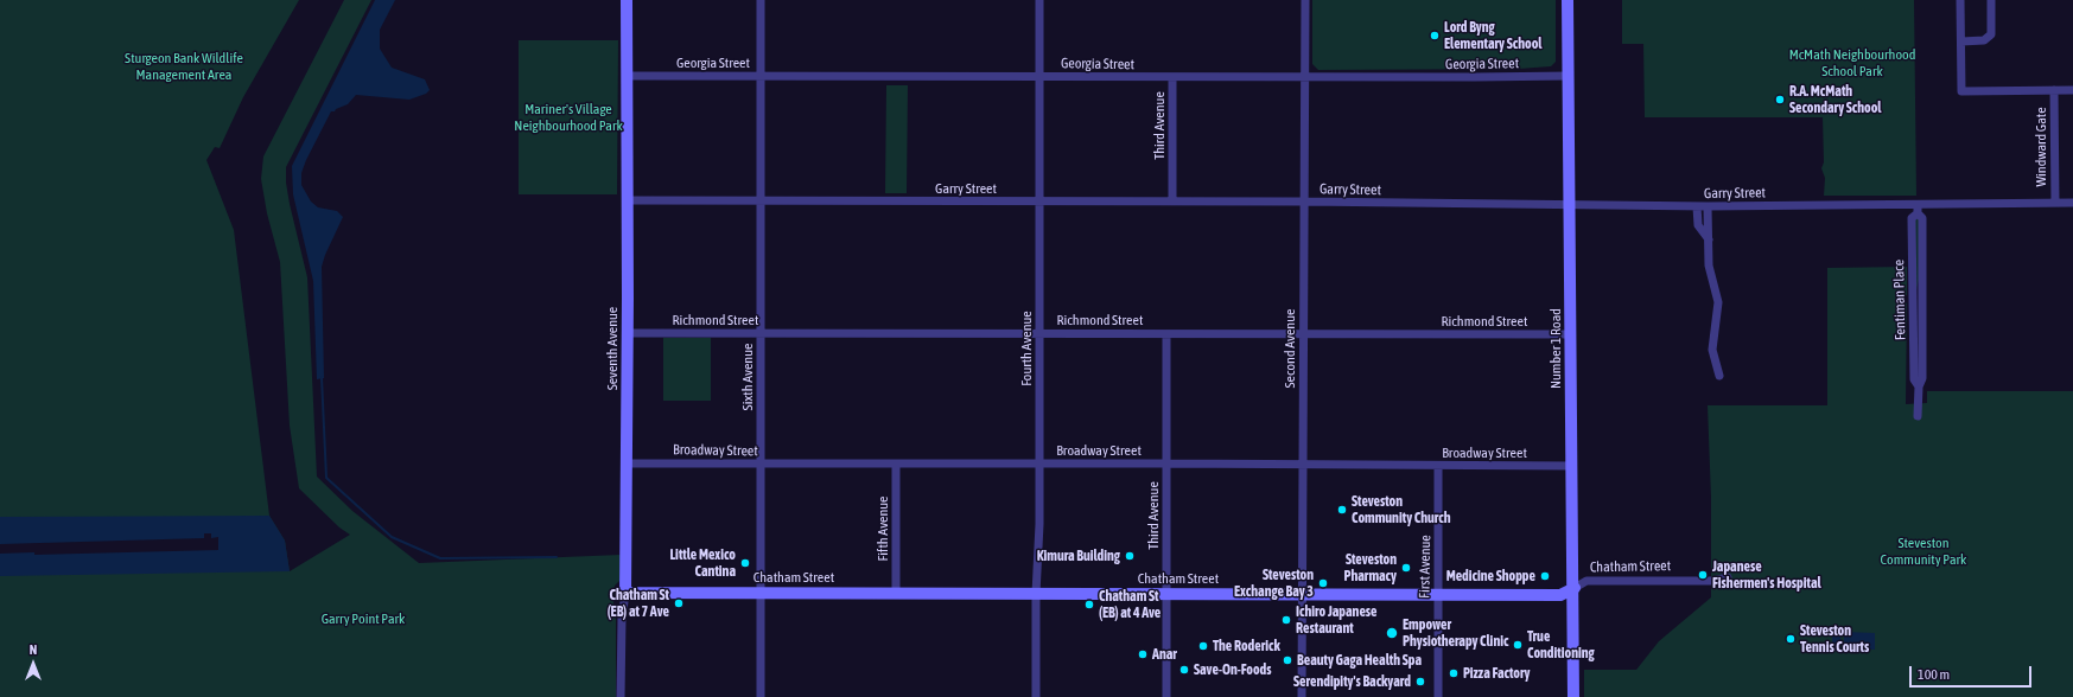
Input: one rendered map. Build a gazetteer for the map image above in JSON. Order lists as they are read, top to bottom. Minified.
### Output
{"streets":{"street":["Georgia Street","Third Avenue","Windward Gate","Garry Street","Fentiman Place","Richmond Street","Seventh Avenue","Fourth Avenue","Second Avenue","Number 1 Road","Sixth Avenue","Broadway Street","Fifth Avenue","First Avenue","Chatham Street"]},"crossings":[["Georgia Street","Third Avenue"],["Georgia Street","Seventh Avenue"],["Georgia Street","Fourth Avenue"],["Georgia Street","Second Avenue"],["Georgia Street","Number 1 Road"],["Georgia Street","Sixth Avenue"],["Third Avenue","Garry Street"],["Third Avenue","Richmond Street"],["Third Avenue","Broadway Street"],["Third Avenue","Chatham Street"],["Windward Gate","Garry Street"],["Garry Street","Fentiman Place"],["Garry Street","Seventh Avenue"],["Garry Street","Fourth Avenue"],["Garry Street","Second Avenue"],["Garry Street","Number 1 Road"],["Garry Street","Sixth Avenue"],["Richmond Street","Seventh Avenue"],["Richmond Street","Fourth Avenue"],["Richmond Street","Second Avenue"],["Richmond Street","Number 1 Road"],["Richmond Street","Sixth Avenue"],["Seventh Avenue","Broadway Street"],["Seventh Avenue","Chatham Street"],["Fourth Avenue","Broadway Street"],["Fourth Avenue","Chatham Street"],["Second Avenue","Broadway Street"],["Second Avenue","Chatham Street"],["Number 1 Road","Broadway Street"],["Number 1 Road","Chatham Street"],["Sixth Avenue","Broadway Street"],["Sixth Avenue","Chatham Street"],["Broadway Street","Fifth Avenue"],["Broadway Street","First Avenue"],["Fifth Avenue","Chatham Street"],["First Avenue","Chatham Street"]],"parks":["McMath Neighbourhood School Park","Sturgeon Bank Wildlife Management Area","Mariner's Village Neighbourhood Park","Steveston Community Park","Garry Point Park"],"places":["Lord Byng Elementary School","R.A. McMath Secondary School","Steveston Community Church","Kimura Building","Little Mexico Cantina","Steveston Pharmacy","Japanese Fishermen's Hospital","Medicine Shoppe","Steveston Exchange Bay 3","Chatham St (EB) at 7 Ave","Chatham St (EB) at 4 Ave","Ichiro Japanese Restaurant","Empower Physiotherapy Clinic","Steveston Tennis Courts","True Conditioning","The Roderick","Anar","Beauty Gaga Health Spa","Save-On-Foods","Pizza Factory","Serendipity's Backyard"],"scale_bar":"100 m","north":"top"}
